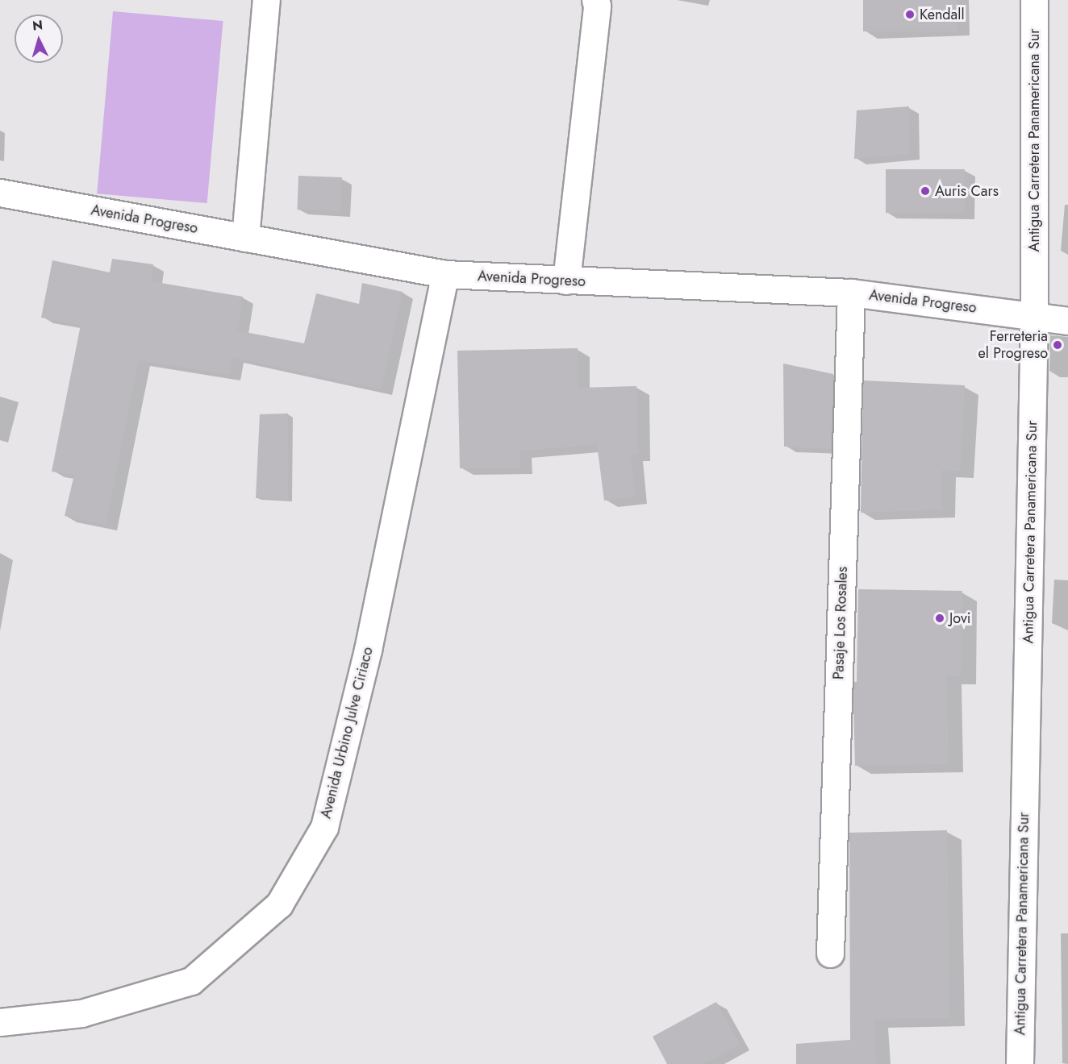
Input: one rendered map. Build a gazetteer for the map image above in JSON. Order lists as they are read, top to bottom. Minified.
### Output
{"streets":{"main road":["Antigua Carretera Panamericana Sur","Avenida Progreso","Pasaje Los Rosales","Avenida Urbino Julve Ciriaco"]},"crossings":[["Antigua Carretera Panamericana Sur","Avenida Progreso"],["Avenida Progreso","Pasaje Los Rosales"],["Avenida Progreso","Avenida Urbino Julve Ciriaco"]],"places":["Kendall","Auris Cars","Ferreteria el Progreso","Jovi"],"north":"top"}
